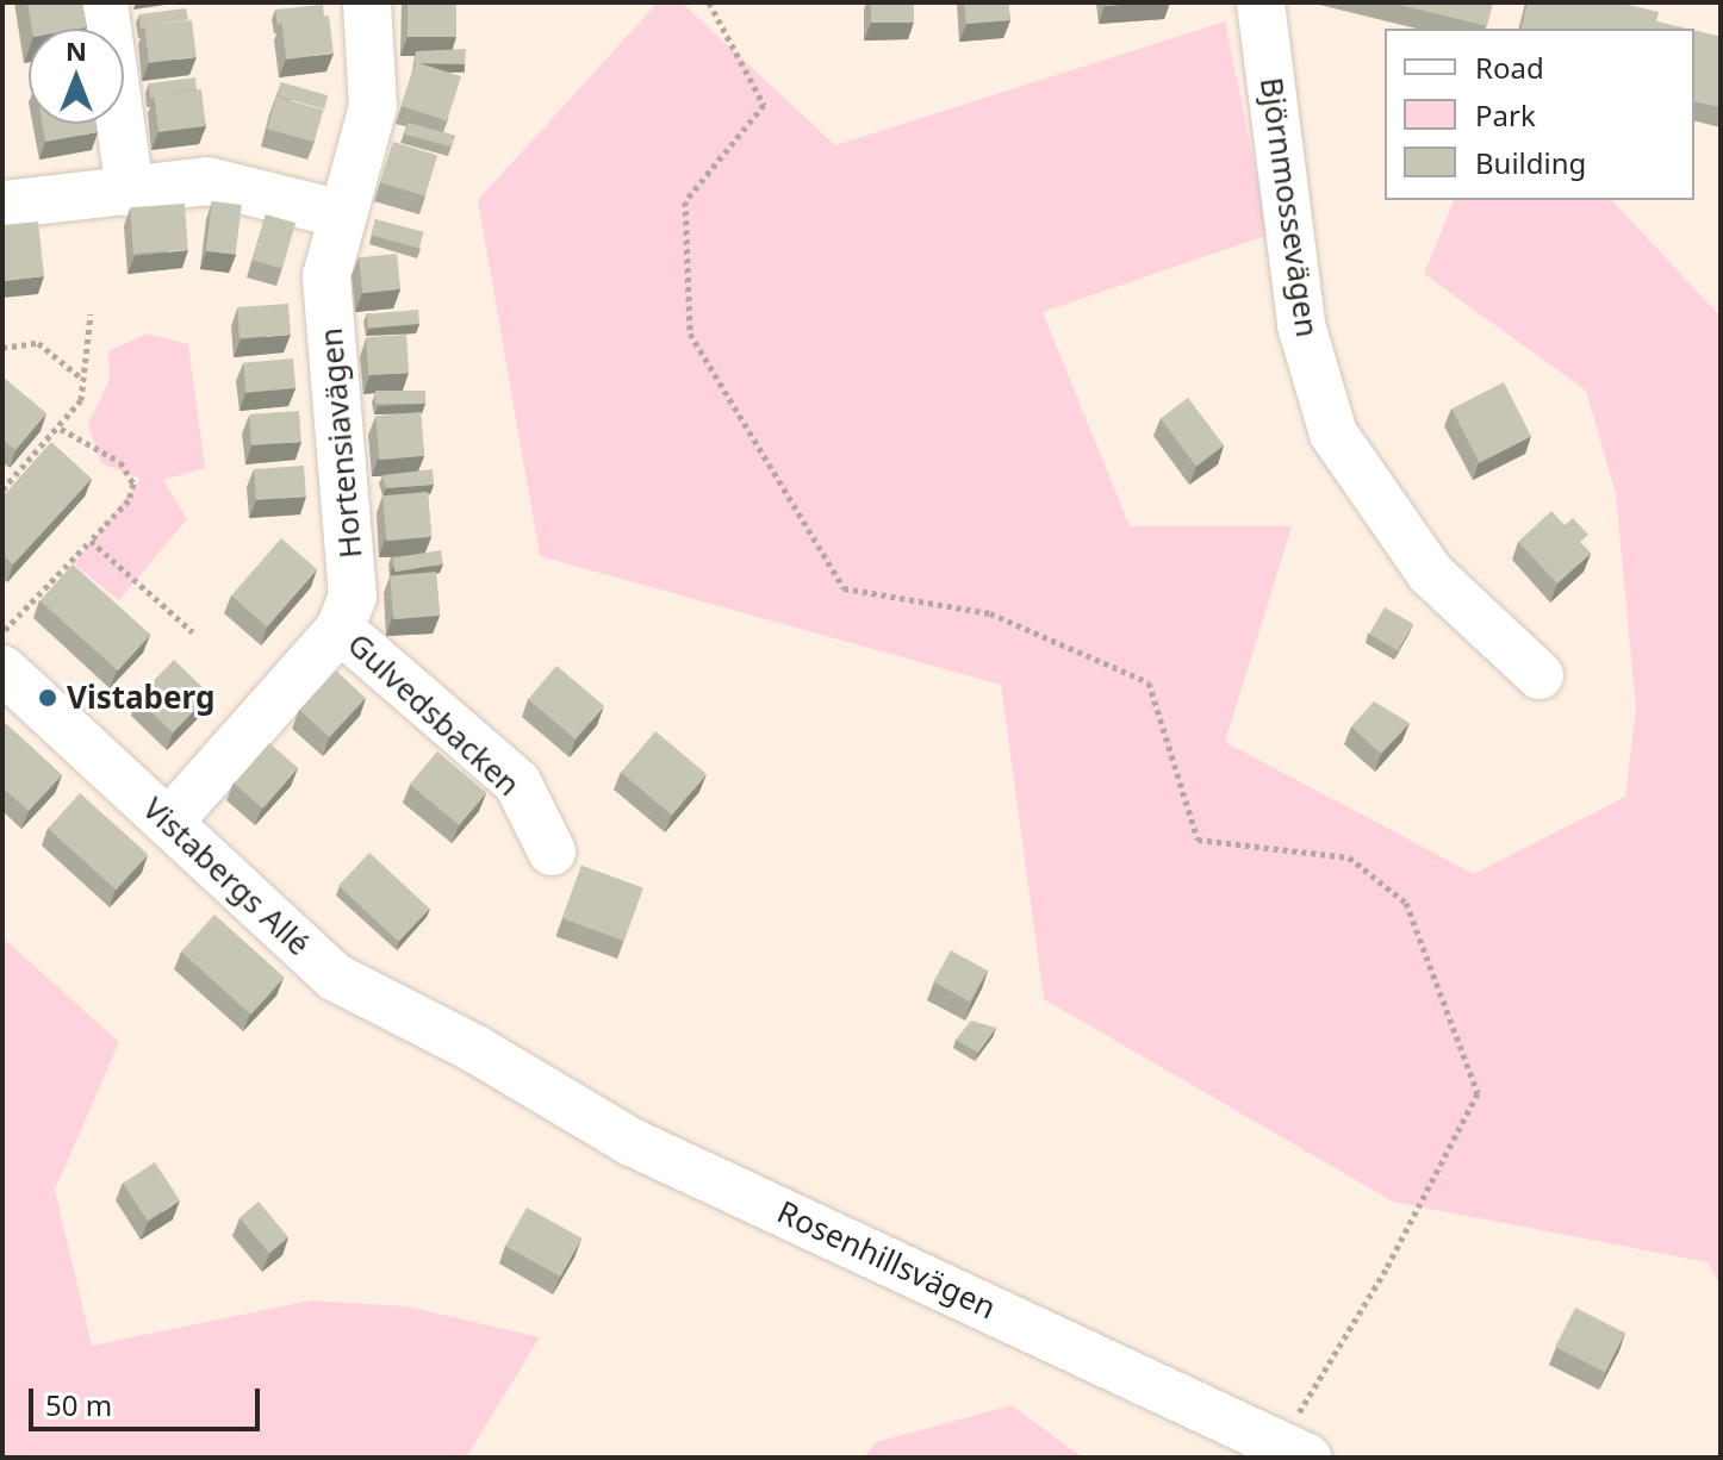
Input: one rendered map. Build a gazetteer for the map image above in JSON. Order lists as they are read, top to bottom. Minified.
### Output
{"streets":{"street":["Björnmossevägen","Hortensiavägen","Gulvedsbacken","Vistabergs Allé","Rosenhillsvägen"]},"crossings":[["Hortensiavägen","Gulvedsbacken"],["Hortensiavägen","Vistabergs Allé"],["Vistabergs Allé","Rosenhillsvägen"]],"places":["Vistaberg"],"legend":["Road","Park","Building"],"scale_bar":"50 m","north":"top"}
